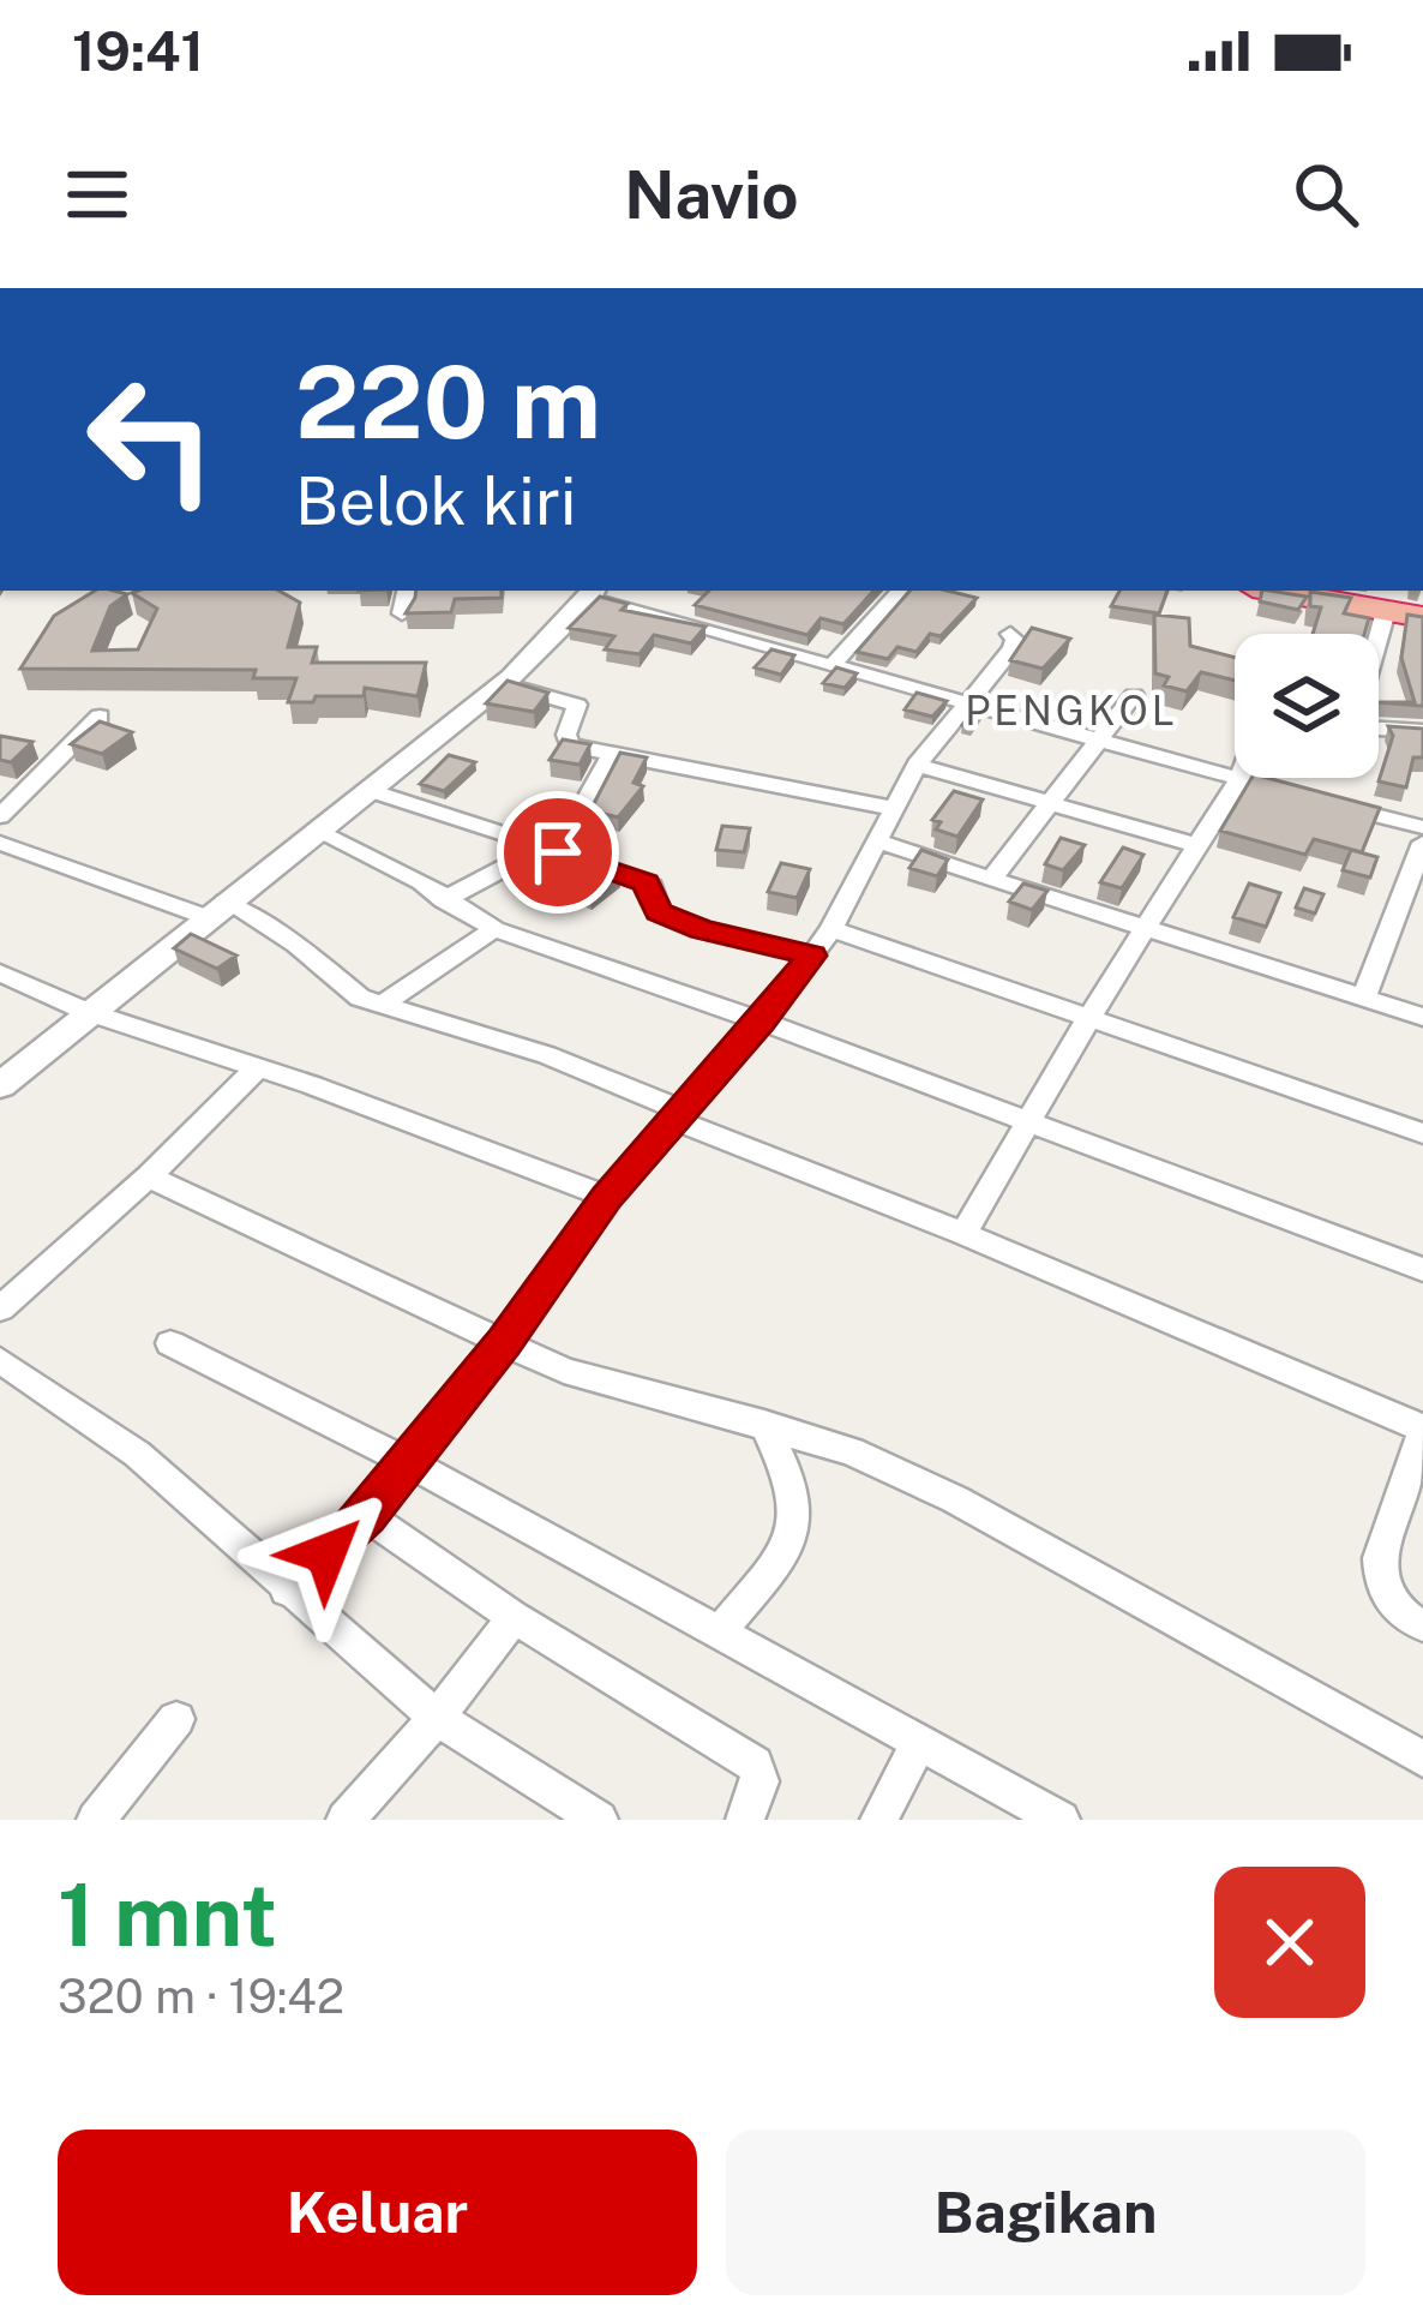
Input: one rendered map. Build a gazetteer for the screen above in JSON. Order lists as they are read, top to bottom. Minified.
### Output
{"districts":["PENGKOL"],"page":{"status":"19:41","header":"Navio","turn":["220 m","Belok kiri"],"heading":["1 mnt","320 m · 19:42"],"buttons":["Keluar","Bagikan"]}}
